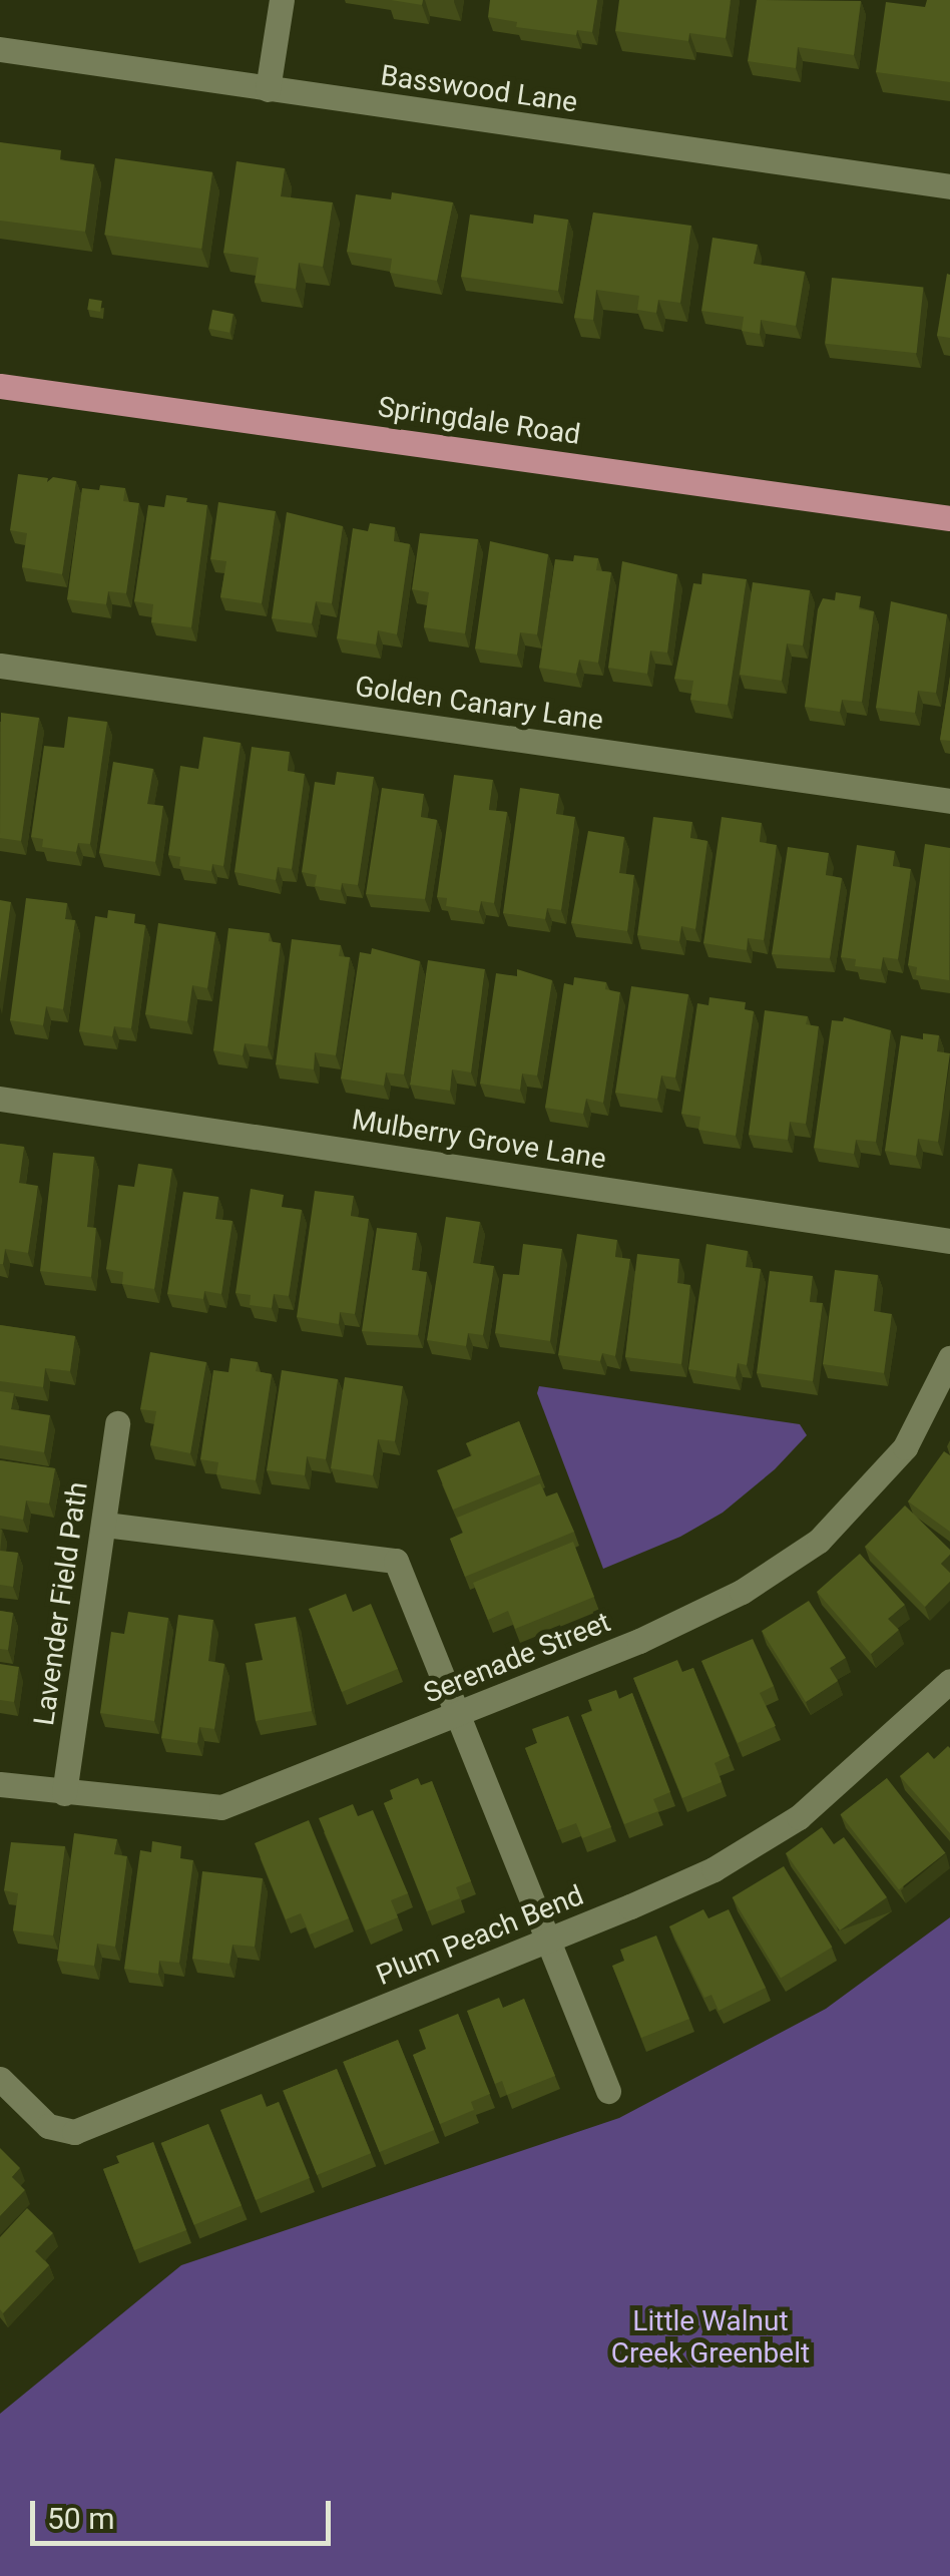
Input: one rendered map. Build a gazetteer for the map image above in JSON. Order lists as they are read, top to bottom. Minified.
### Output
{"streets":{"main road":["Springdale Road"],"street":["Basswood Lane","Golden Canary Lane","Mulberry Grove Lane","Lavender Field Path","Serenade Street","Plum Peach Bend"]},"crossings":[["Lavender Field Path","Serenade Street"]],"parks":["Little Walnut Creek Greenbelt"],"scale_bar":"50 m"}
